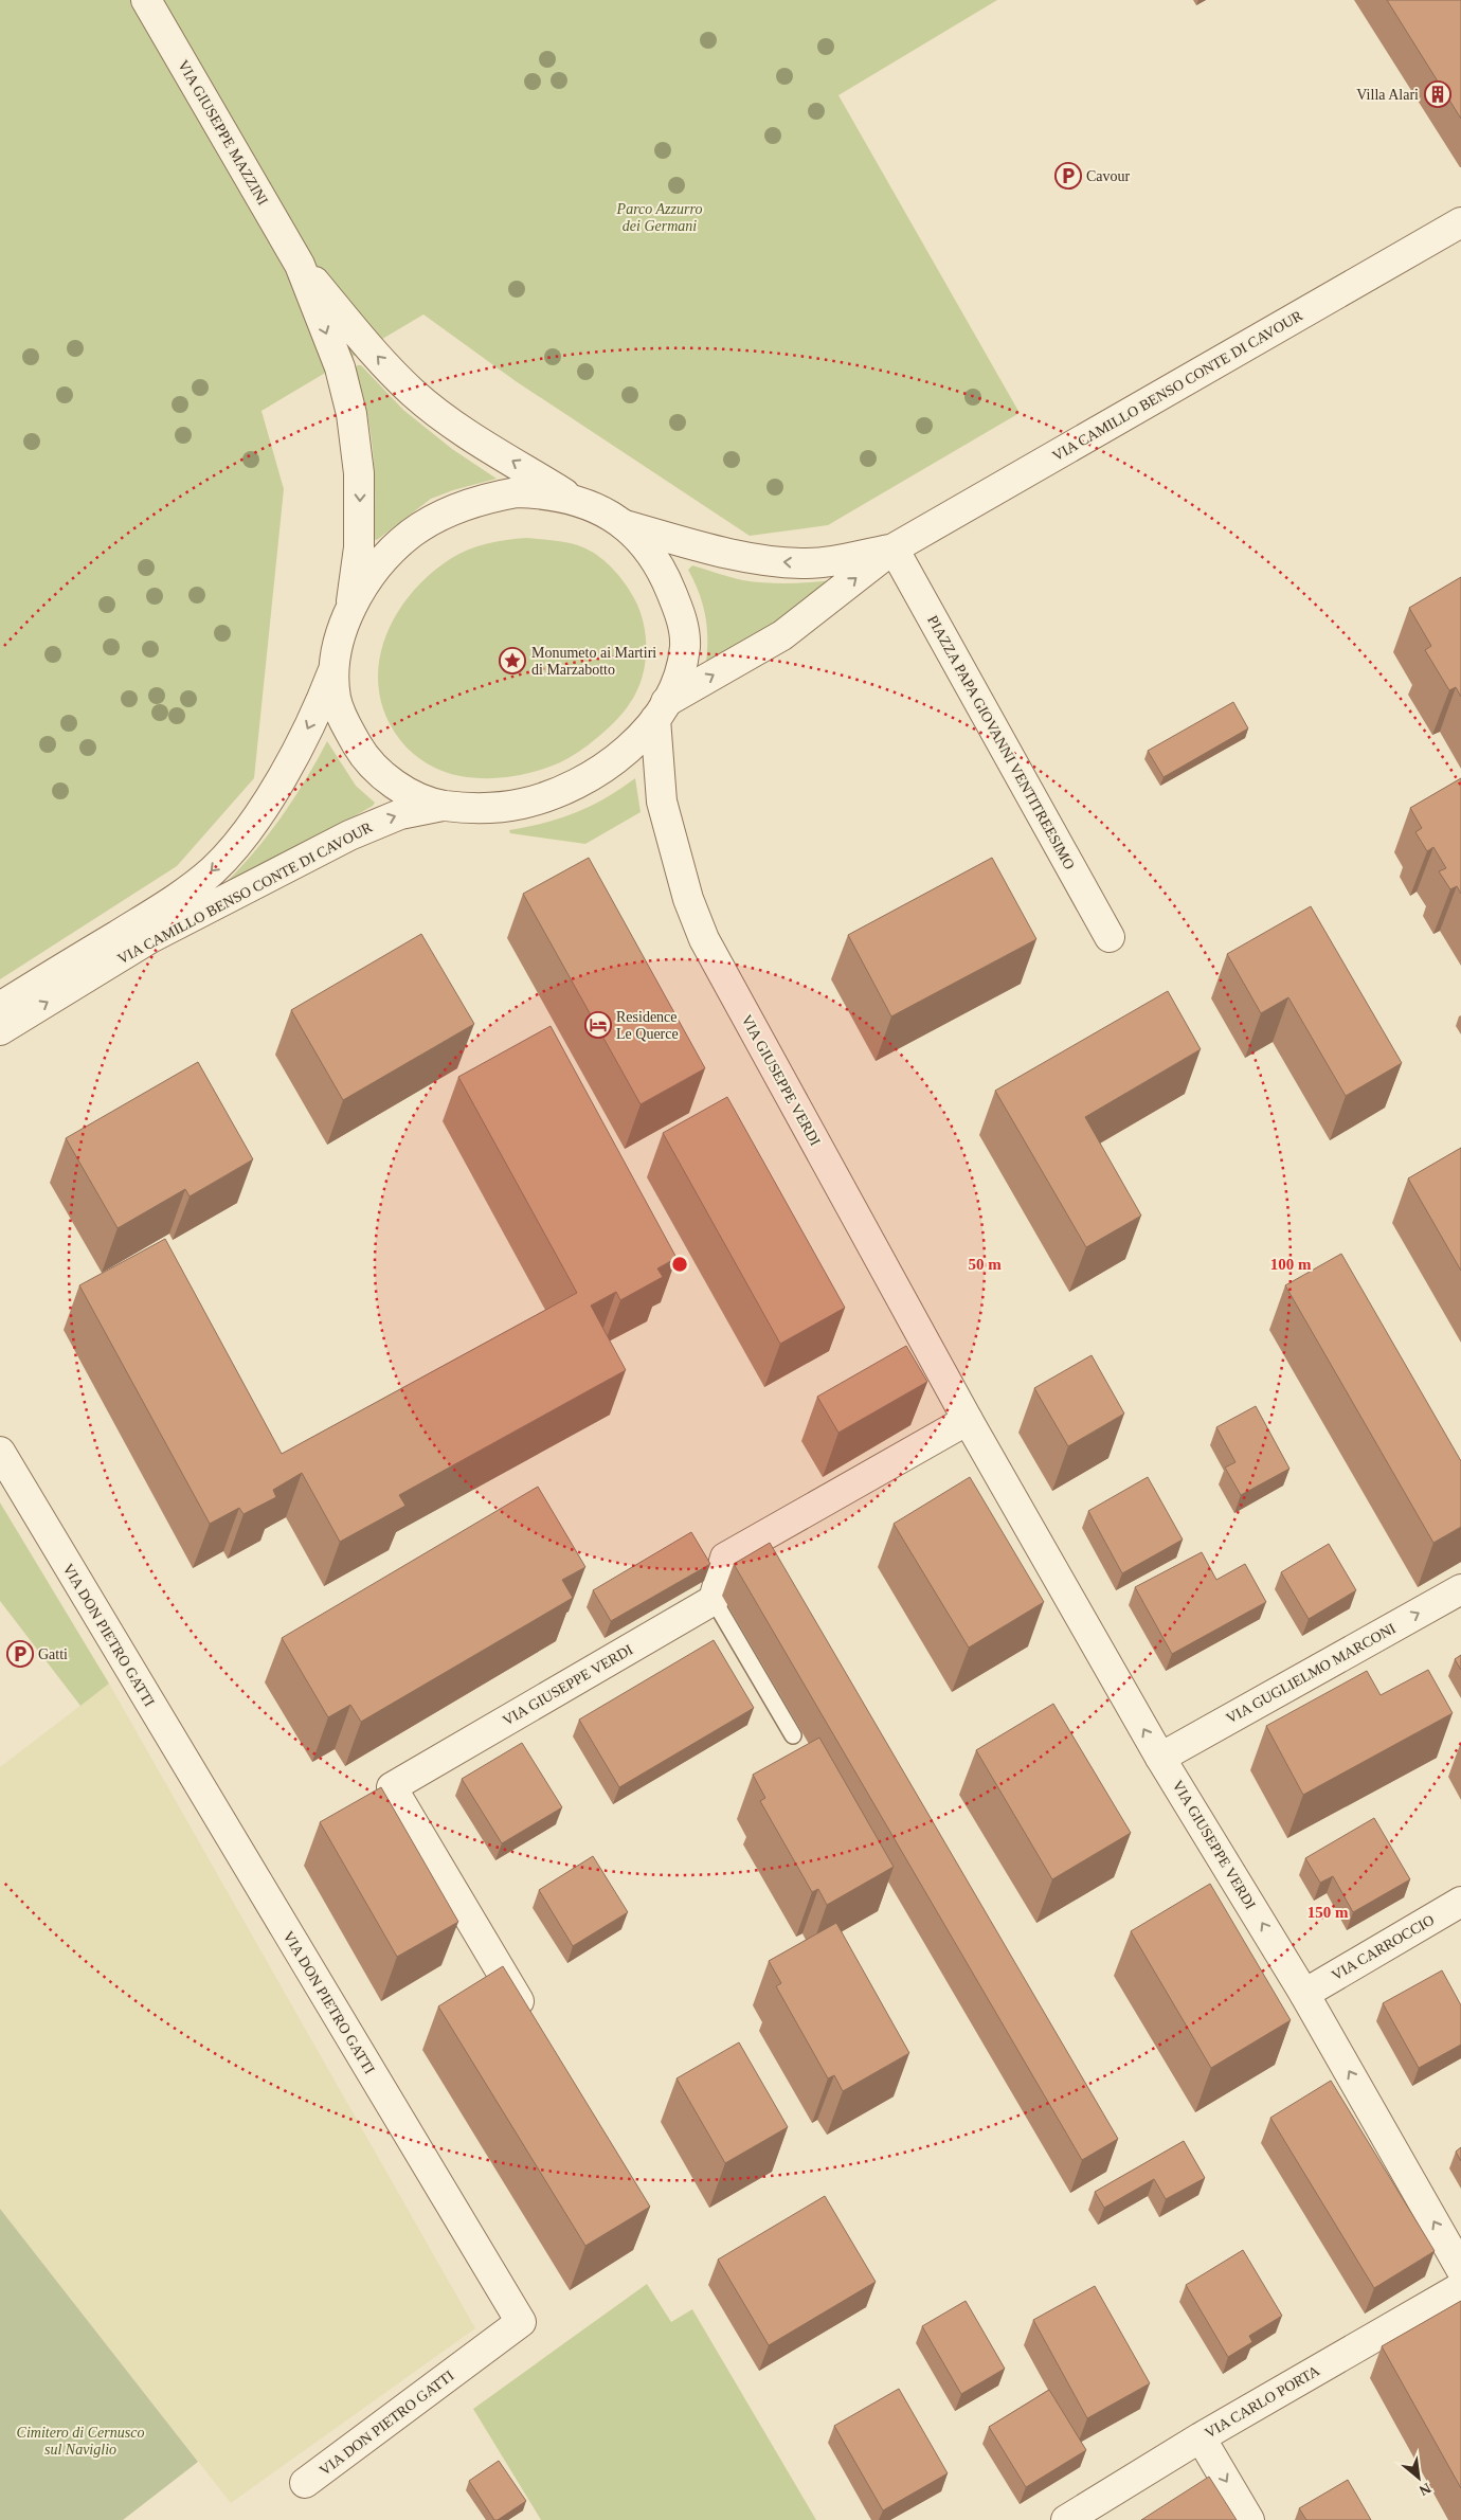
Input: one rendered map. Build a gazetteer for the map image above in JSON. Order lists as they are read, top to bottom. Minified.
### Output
{"streets":{"street":["VIA GIUSEPPE MAZZINI","VIA CAMILLO BENSO CONTE DI CAVOUR","PIAZZA PAPA GIOVANNI VENTITREESIMO","VIA GIUSEPPE VERDI","VIA DON PIETRO GATTI","VIA GUGLIELMO MARCONI","VIA CARROCCIO","VIA CARLO PORTA"]},"crossings":[["VIA CAMILLO BENSO CONTE DI CAVOUR","PIAZZA PAPA GIOVANNI VENTITREESIMO"],["VIA CAMILLO BENSO CONTE DI CAVOUR","VIA GIUSEPPE VERDI"],["VIA GIUSEPPE VERDI","VIA GUGLIELMO MARCONI"],["VIA GIUSEPPE VERDI","VIA CARROCCIO"]],"one_way":["VIA GIUSEPPE VERDI","VIA GUGLIELMO MARCONI"],"parks":["Parco Azzurro dei Germani","Cimitero di Cernusco sul Naviglio"],"places":{"building":["Villa Alari"],"parking":["Cavour","Gatti"],"place":["Monumeto ai Martiri di Marzabotto"],"hotel":["Residence Le Querce"]},"north":"bottom right","rings":["50 m","100 m","150 m"]}
